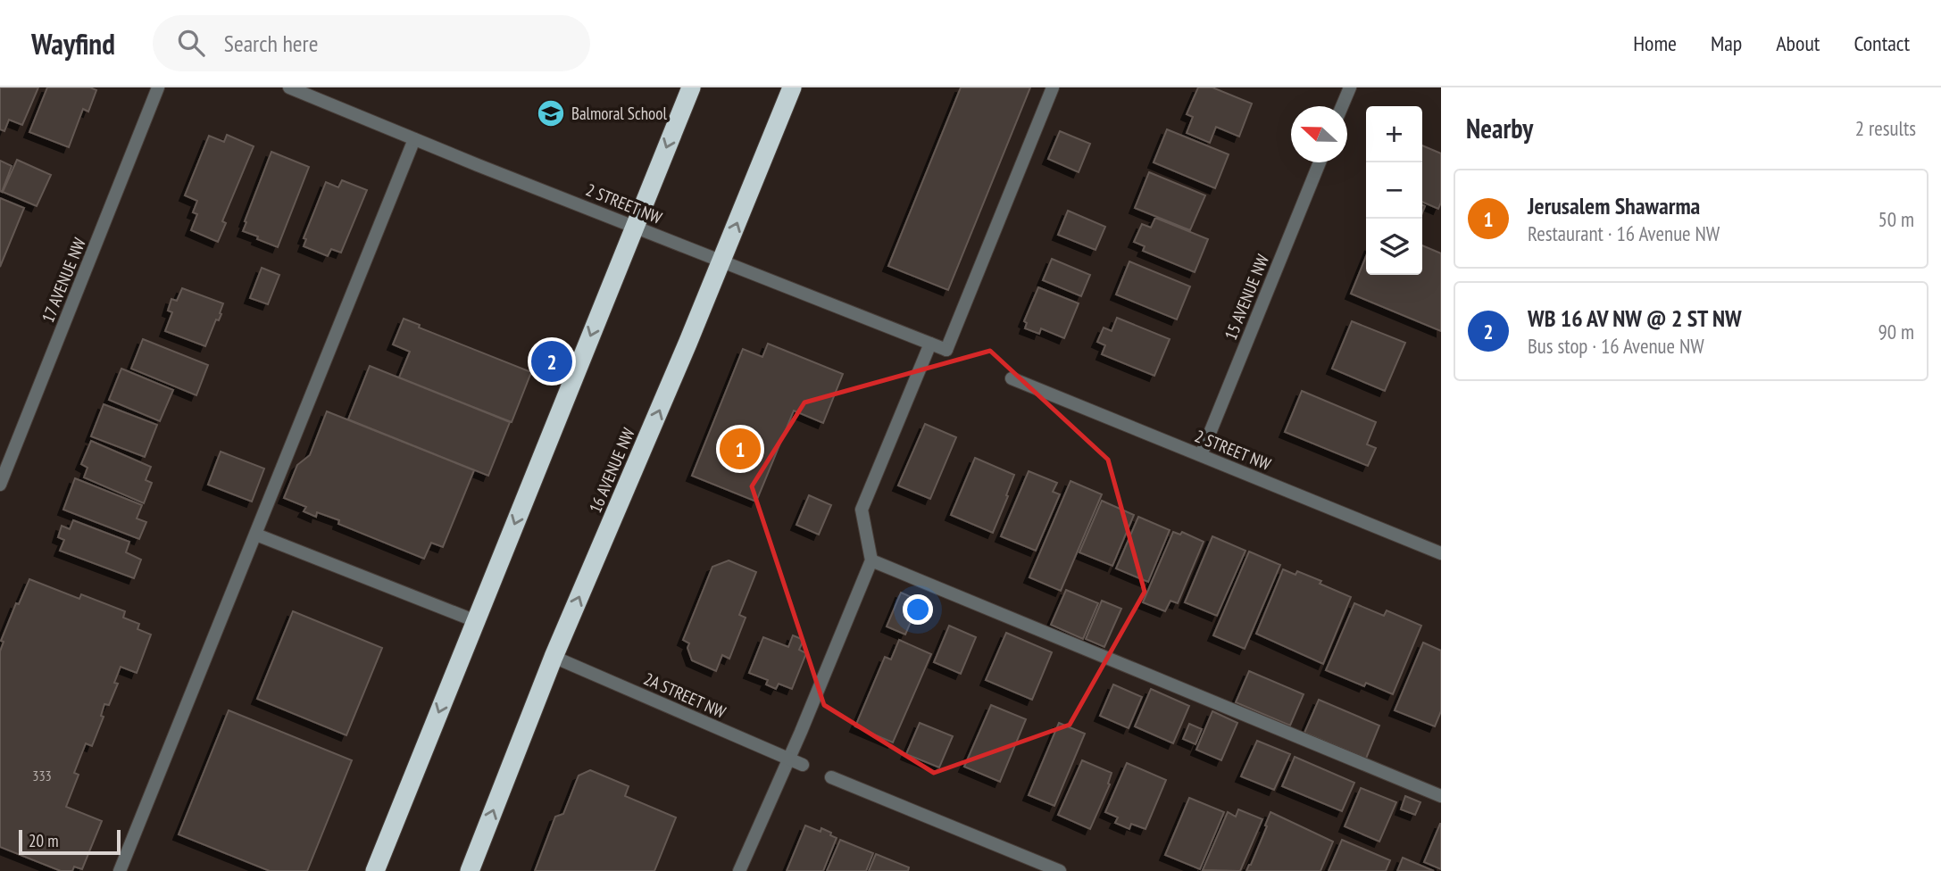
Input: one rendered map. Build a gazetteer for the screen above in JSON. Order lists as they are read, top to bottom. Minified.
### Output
{"streets":{"highway":["16 AVENUE NW"],"street":["2 STREET NW","17 AVENUE NW","15 AVENUE NW","2A STREET NW"]},"crossings":[["2 STREET NW","15 AVENUE NW"],["2 STREET NW","16 AVENUE NW"],["16 AVENUE NW","2A STREET NW"]],"places":{"school or university":["Balmoral School"]},"house_numbers":["333"],"scale_bar":"20 m","north":"left","page":{"header":"Wayfind","search":"Search here","nav":["Home","Map","About","Contact"],"heading":["Nearby","2 results"],"map_buttons":["+","−"],"list":[{"mark":"1","name":"Jerusalem Shawarma","note":"Restaurant · 16 Avenue NW","value":"50 m"},{"mark":"2","name":"WB 16 AV NW @ 2 ST NW","note":"Bus stop · 16 Avenue NW","value":"90 m"}],"pins":["2","1"],"scale":"20 m"}}
